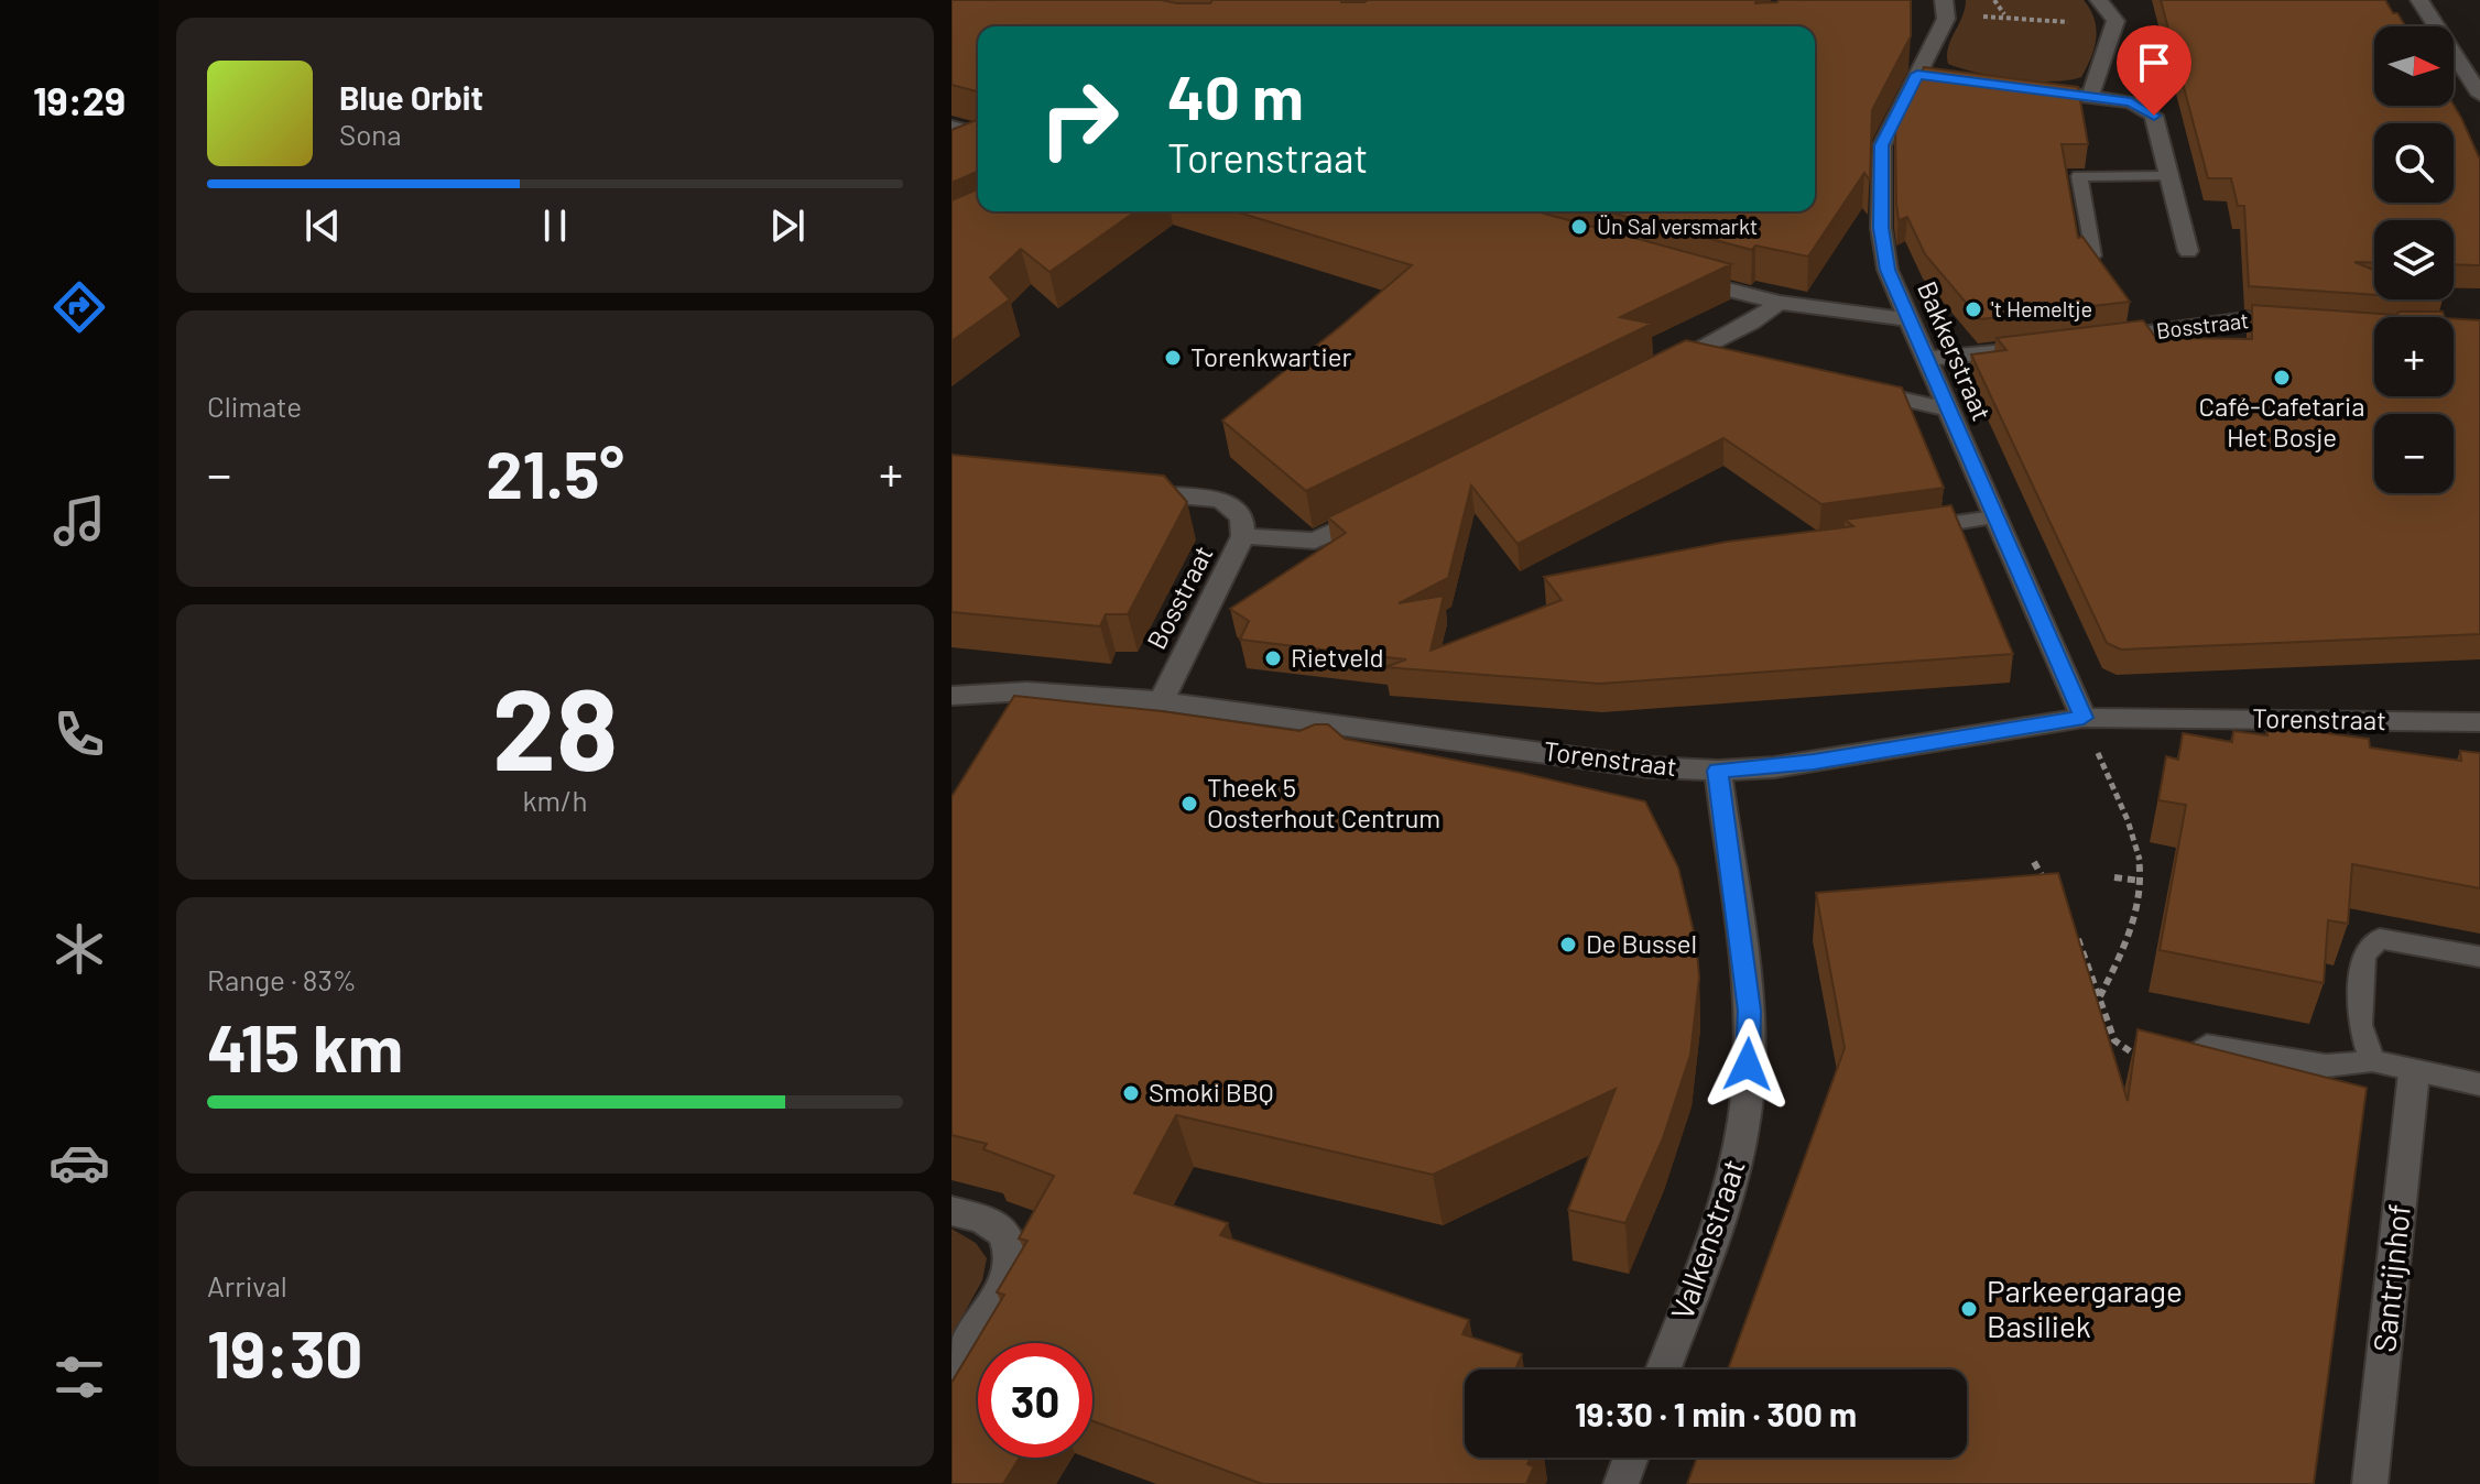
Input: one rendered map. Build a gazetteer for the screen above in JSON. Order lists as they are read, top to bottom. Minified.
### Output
{"streets":{"street":["Bosstraat","Bakkerstraat","Torenstraat","Valkenstraat","Santrijnhof"]},"crossings":[["Bosstraat","Torenstraat"],["Bakkerstraat","Torenstraat"],["Torenstraat","Valkenstraat"]],"places":["Ün Sal versmarkt","'t Hemeltje","Torenkwartier","Café-Cafetaria Het Bosje","Rietveld","Theek 5 Oosterhout Centrum","De Bussel","Smoki BBQ","Parkeergarage Basiliek"],"north":"right","page":{"tabs":"19:29","map_buttons":["+","−"],"turn":["40 m","Torenstraat"],"song":["Blue Orbit","Sona"],"tile":["Climate",["28","km/h"],["Range · 83%","415 km"],["Arrival","19:30"]],"heat":["−","21.5°","+"],"limit":"30","trip":"19:30 · 1 min · 300 m"}}
